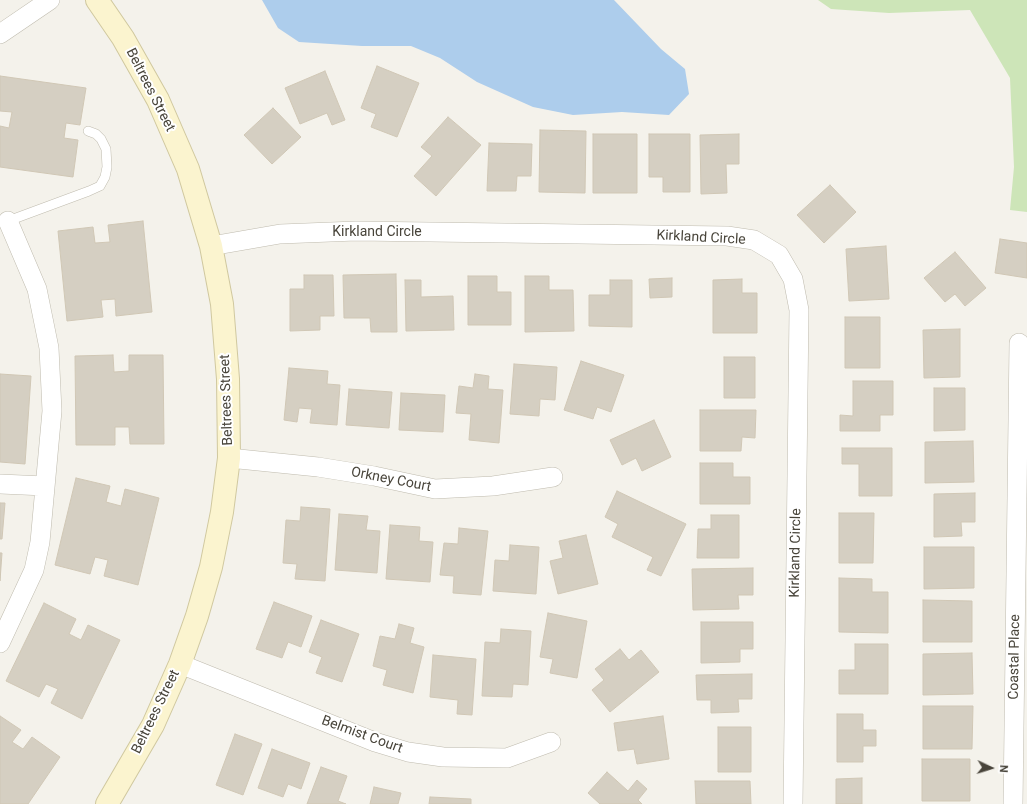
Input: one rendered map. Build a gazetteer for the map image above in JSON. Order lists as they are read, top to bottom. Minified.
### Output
{"streets":{"street":["Beltrees Street","Kirkland Circle","Orkney Court","Coastal Place","Belmist Court"]},"crossings":[["Beltrees Street","Kirkland Circle"],["Beltrees Street","Orkney Court"],["Beltrees Street","Belmist Court"]],"north":"right"}
